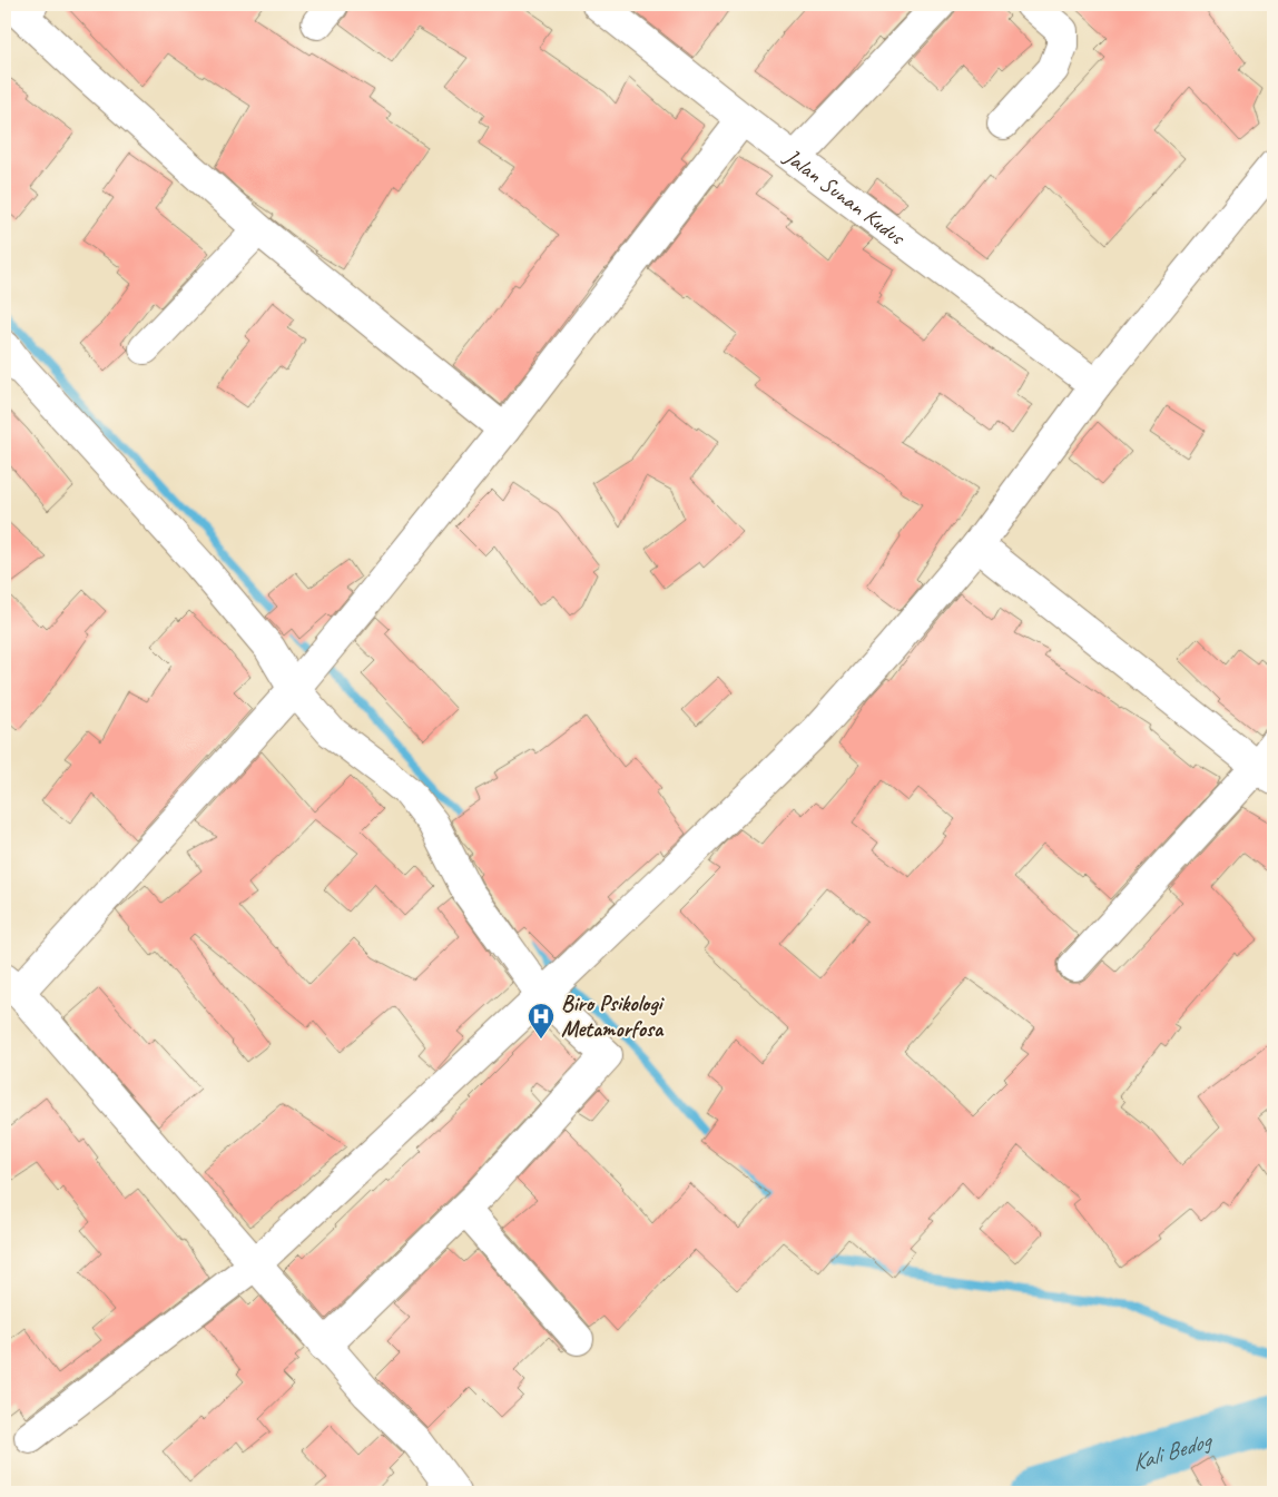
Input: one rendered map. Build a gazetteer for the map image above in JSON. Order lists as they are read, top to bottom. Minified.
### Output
{"streets":{"street":["Jalan Sunan Kudus"]},"water":["Kali Bedog"],"places":{"hospital":["Biro Psikologi Metamorfosa"]}}
